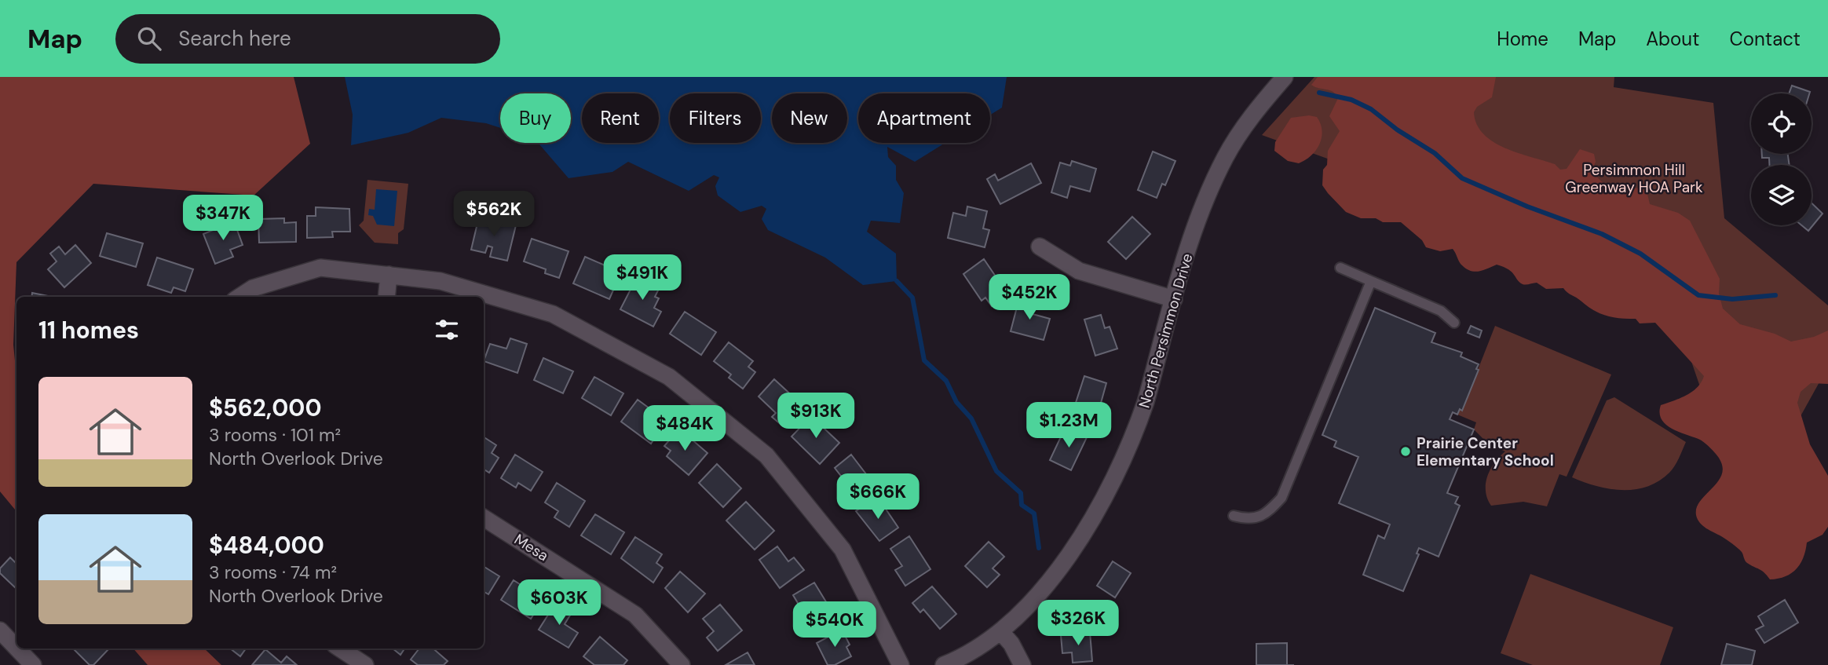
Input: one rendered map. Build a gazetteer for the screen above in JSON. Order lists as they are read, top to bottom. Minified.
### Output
{"streets":{"street":["North Persimmon Drive","Mesa"]},"parks":["Persimmon Hill Greenway HOA Park"],"places":["Prairie Center Elementary School"],"page":{"header":"Map","search":"Search here","nav":["Home","Map","About","Contact"],"chip":["Buy","Rent","Filters","New","Apartment"],"price":["$562K","$347K","$491K","$452K","$913K","$1.23M","$484K","$666K","$603K","$326K","$540K"],"heading":"11 homes","list":[{"name":"$562,000","note":"3 rooms · 101 m² · North Overlook Drive"},{"name":"$484,000","note":"3 rooms · 74 m² · North Overlook Drive"}]}}
